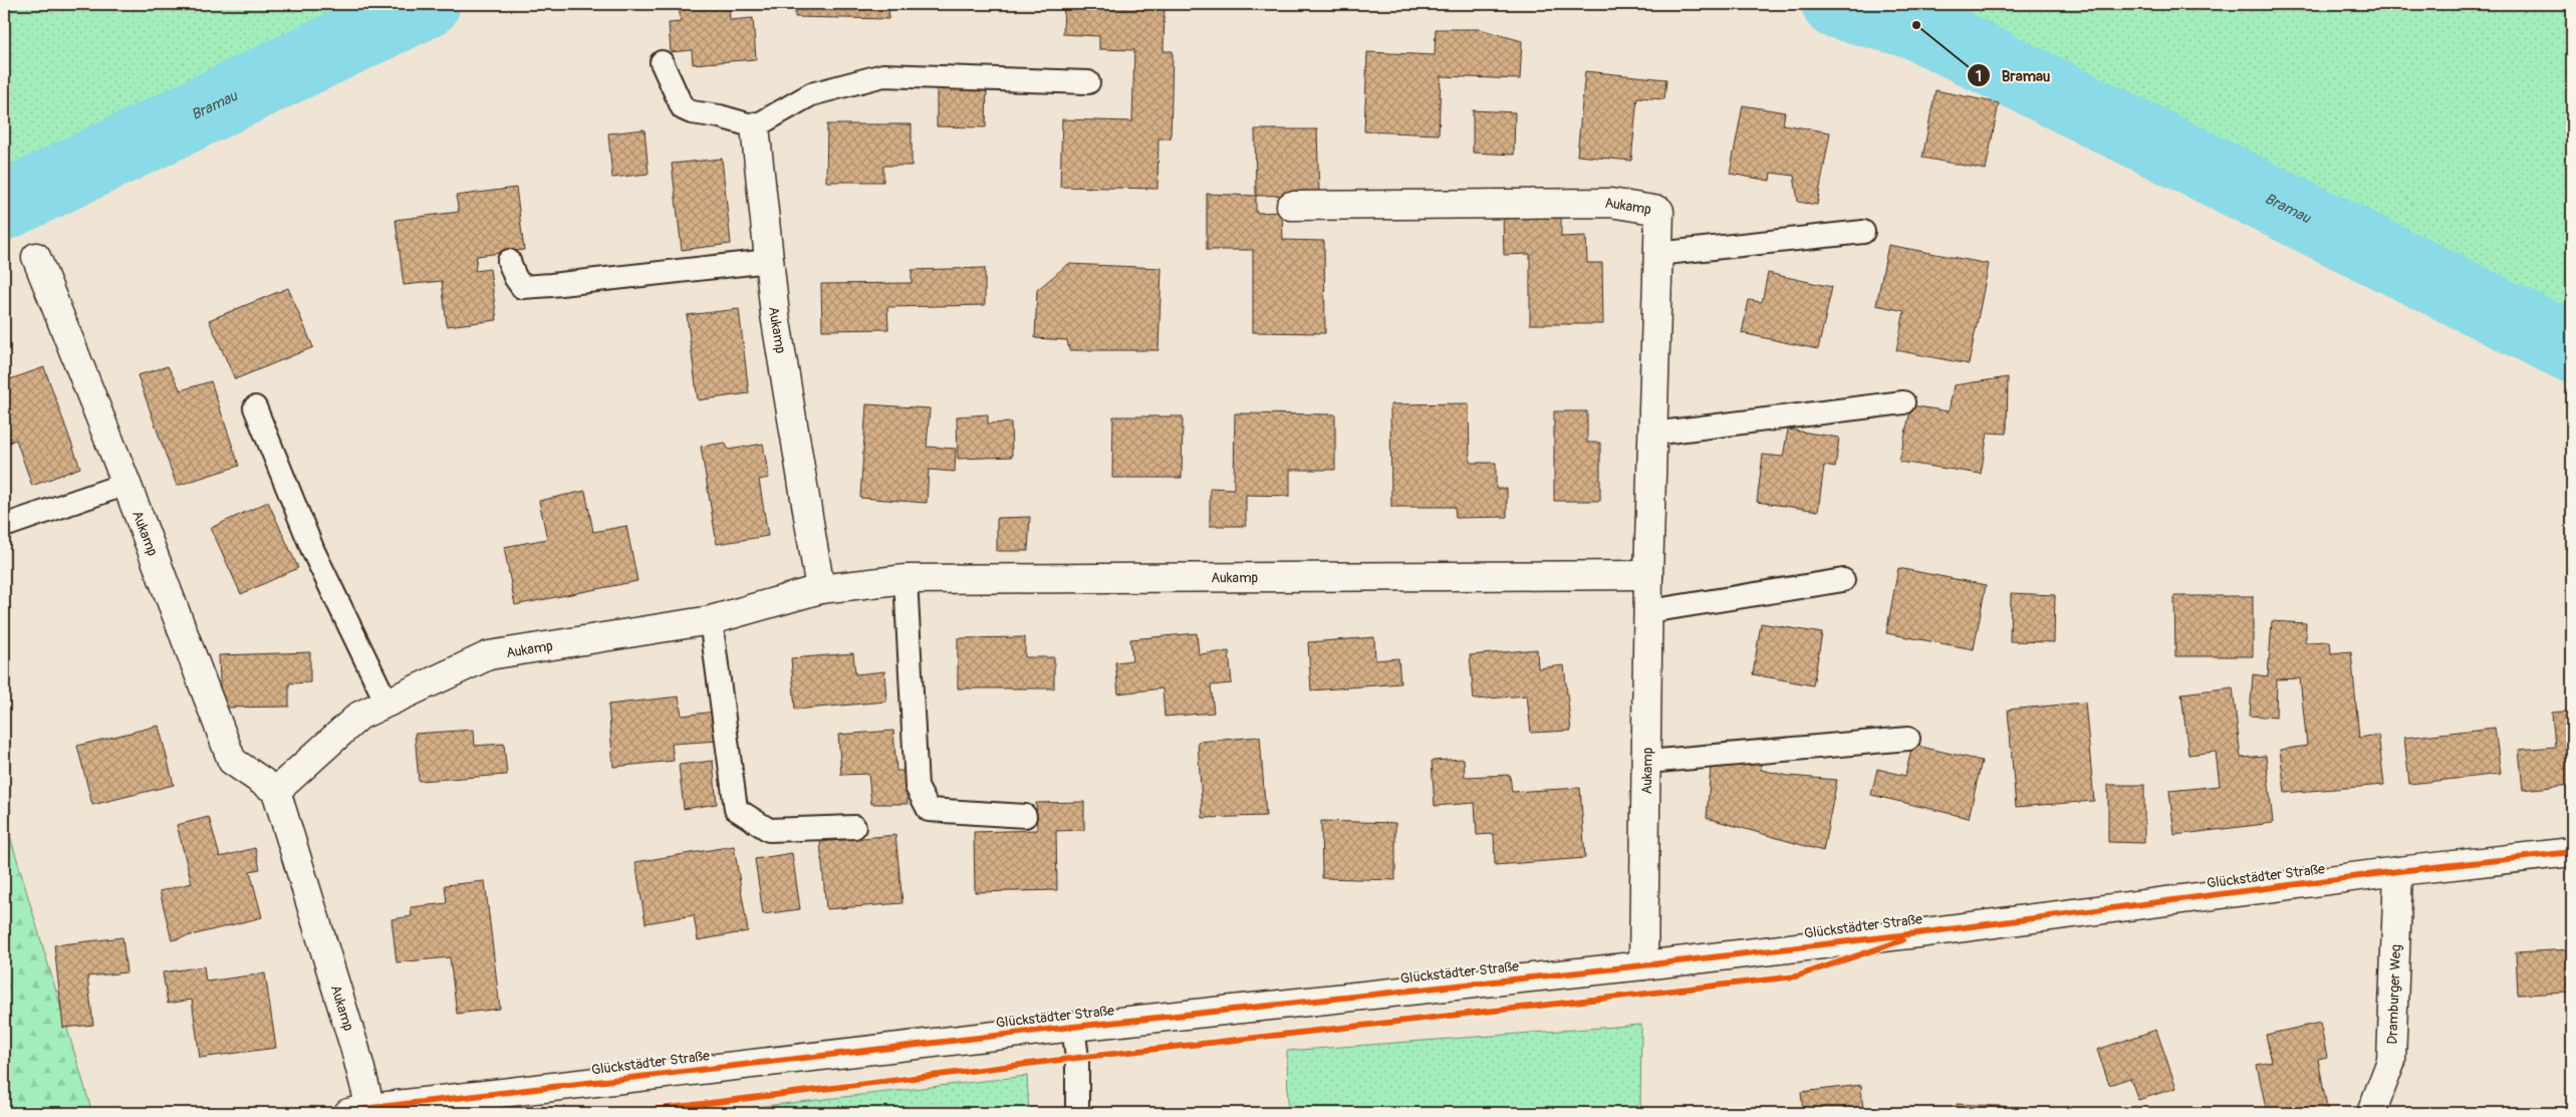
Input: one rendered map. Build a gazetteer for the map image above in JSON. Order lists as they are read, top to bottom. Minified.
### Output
{"streets":{"street":["Aukamp","Glückstädter Straße","Dramburger Weg"]},"crossings":[["Aukamp","Glückstädter Straße"],["Glückstädter Straße","Dramburger Weg"]],"water":["Bramau"],"places":["Bramau"]}
